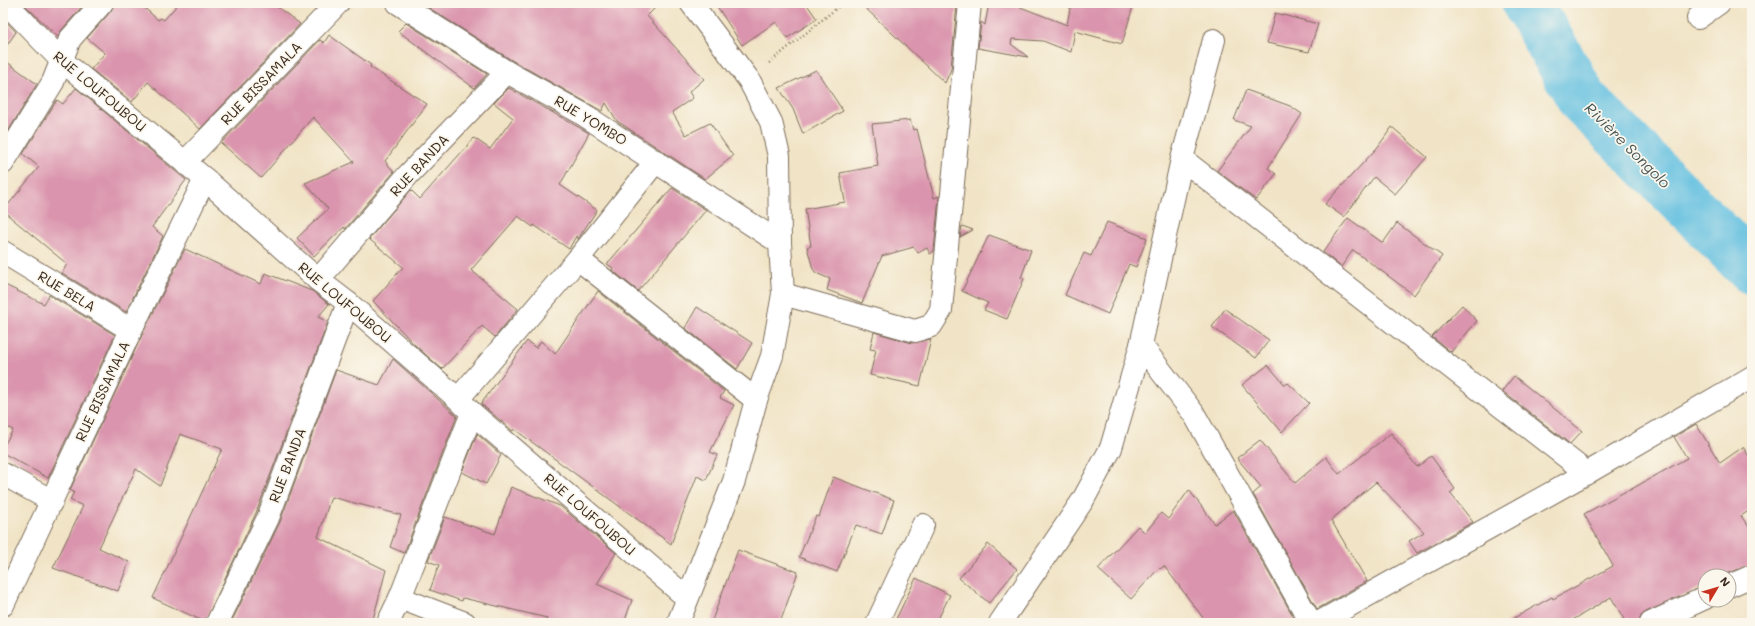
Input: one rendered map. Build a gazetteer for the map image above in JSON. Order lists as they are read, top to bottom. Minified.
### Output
{"streets":{"street":["RUE BISSAMALA","RUE LOUFOUBOU","RUE YOMBO","RUE BANDA","RUE BELA"]},"crossings":[["RUE BISSAMALA","RUE LOUFOUBOU"],["RUE BISSAMALA","RUE BELA"],["RUE LOUFOUBOU","RUE BANDA"],["RUE YOMBO","RUE BANDA"]],"water":["Rivière Songolo"],"north":"top right"}
